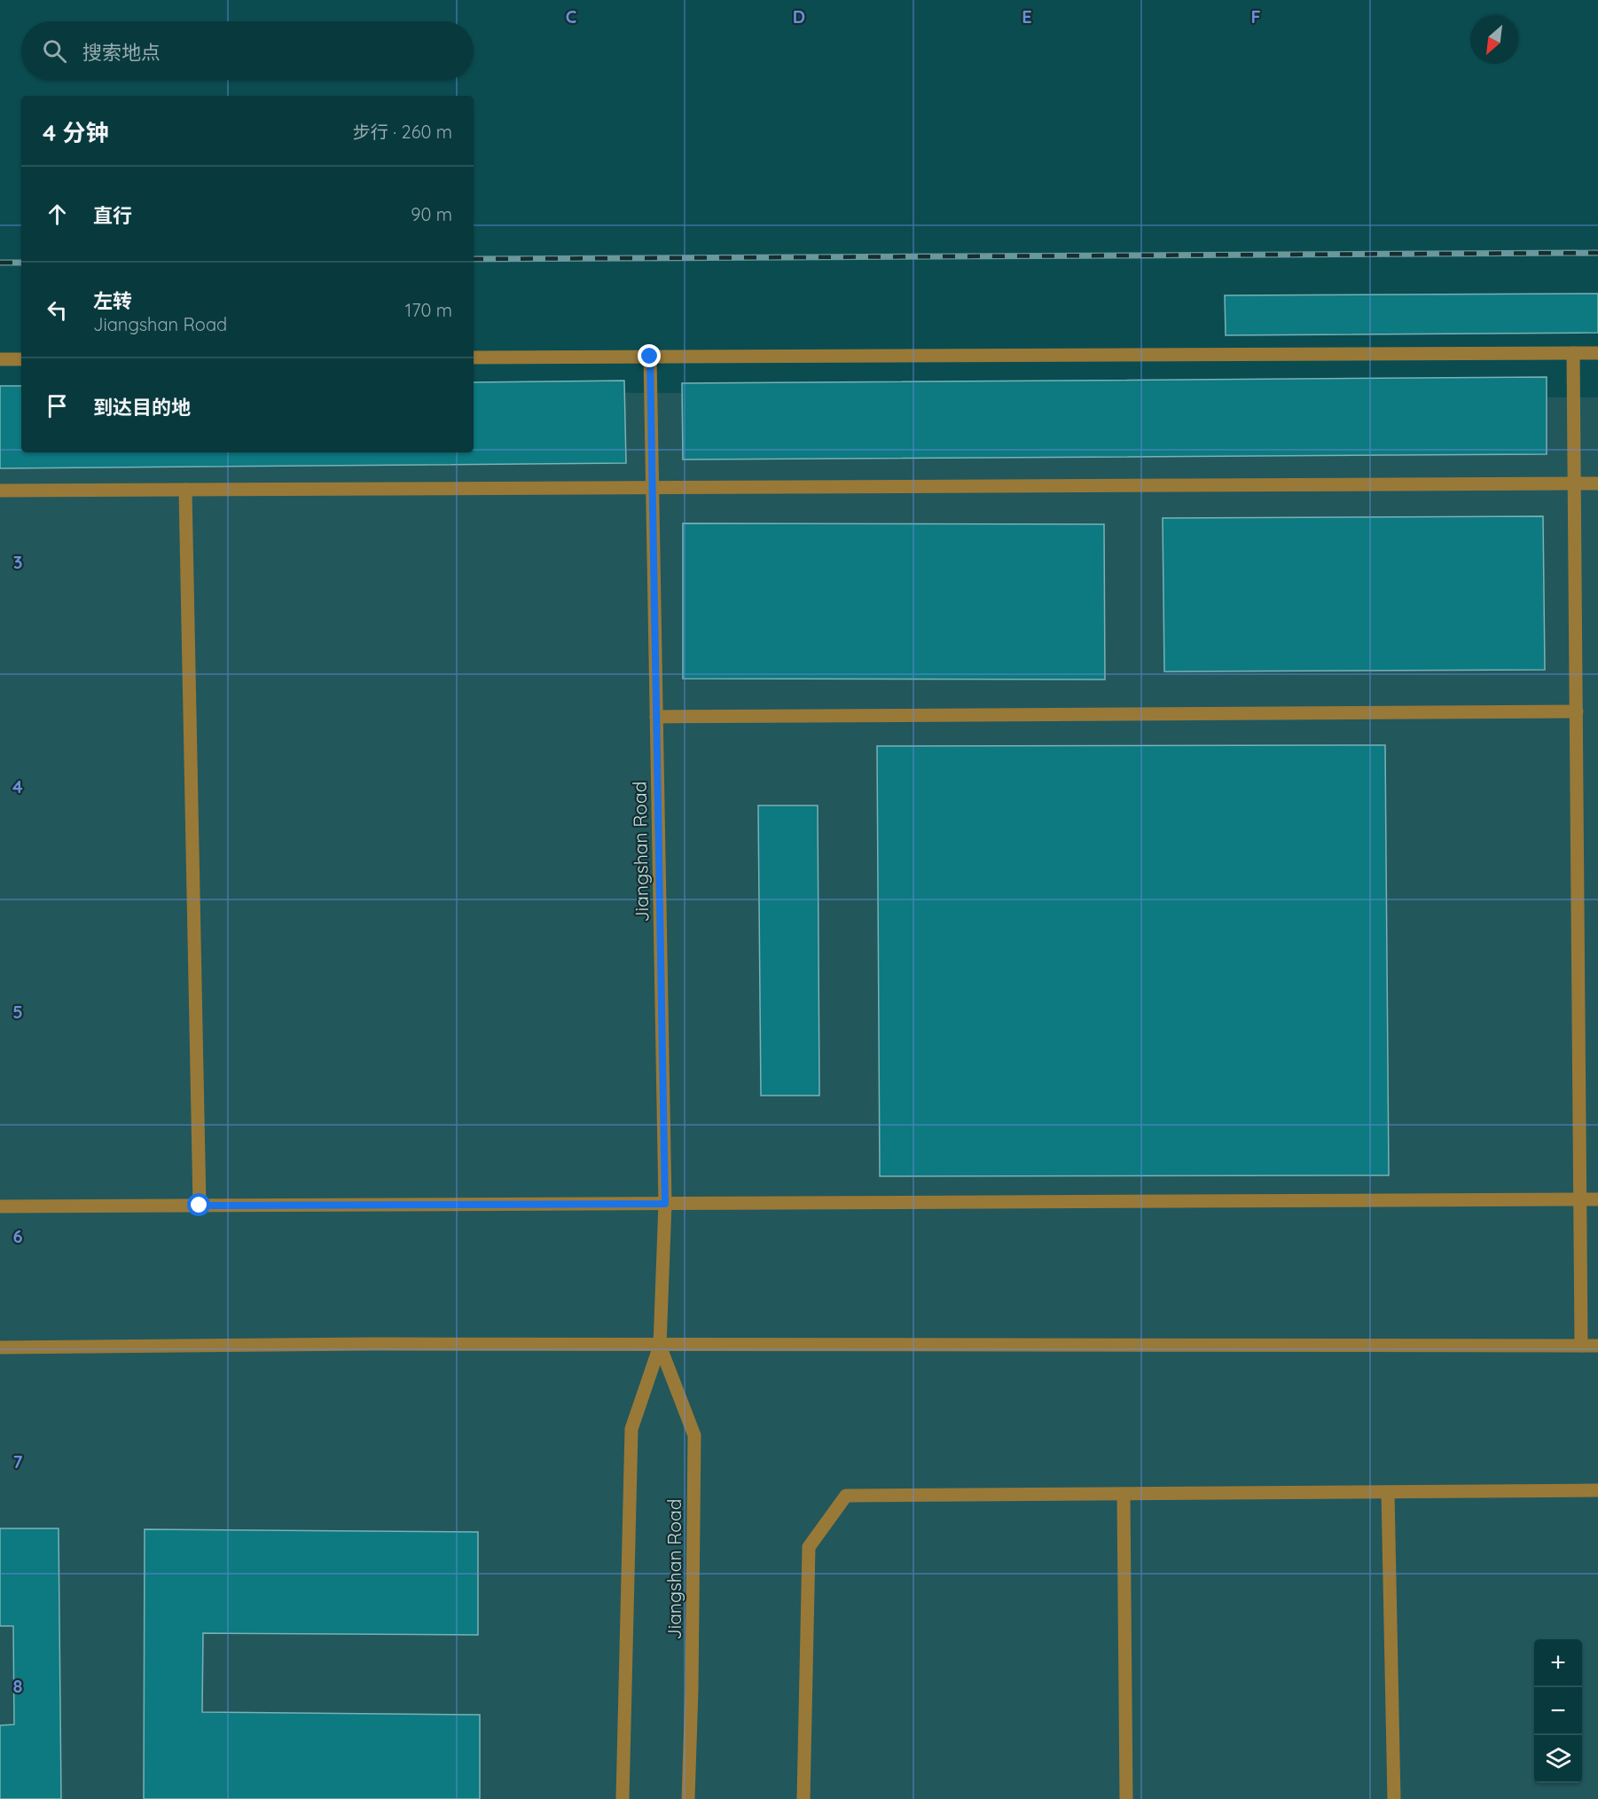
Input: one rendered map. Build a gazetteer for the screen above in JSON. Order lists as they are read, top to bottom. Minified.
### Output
{"streets":{"street":["Jiangshan Road"]},"north":"bottom left","page":{"search":"搜索地点","heading":["4 分钟","步行 · 260 m"],"list":[["直行","90 m"],["左转","Jiangshan Road","170 m"],"到达目的地"],"map_buttons":["+","−"]},"grid":{"columns":["C","D","E","F"],"rows":["3","4","5","6","7","8"]}}
